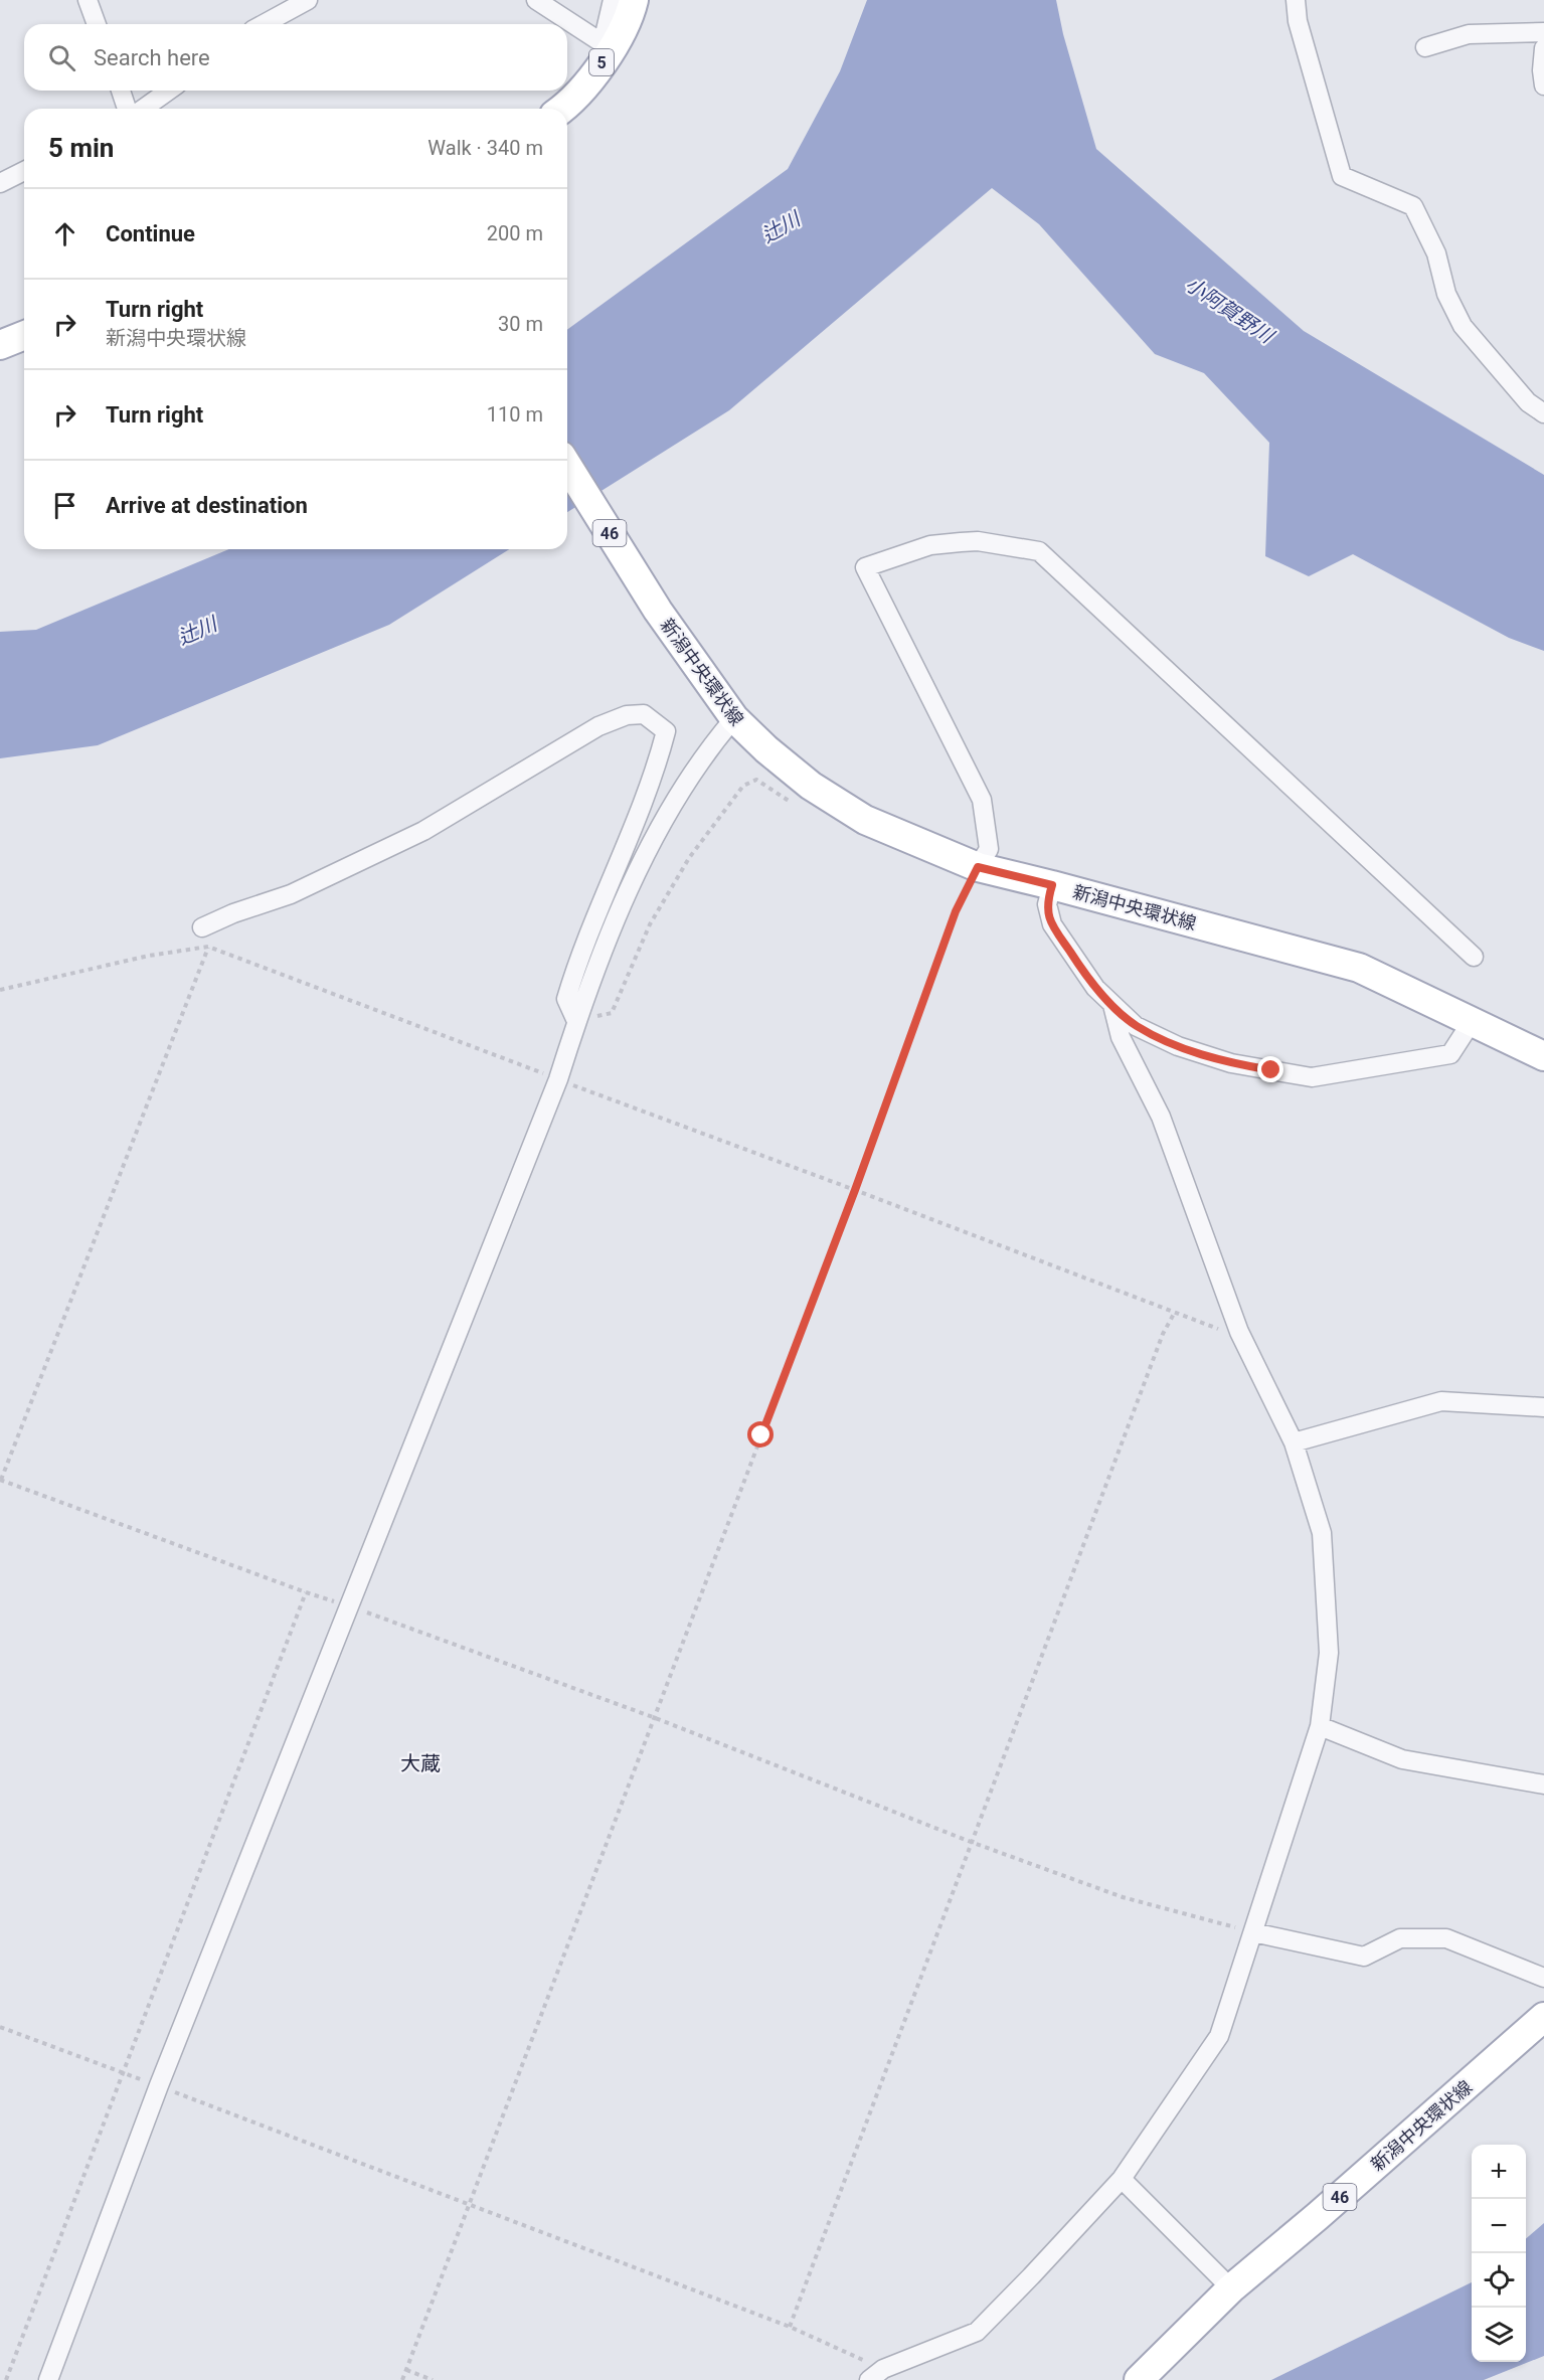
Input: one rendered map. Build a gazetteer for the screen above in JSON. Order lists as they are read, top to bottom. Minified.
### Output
{"streets":{"main road":["5","46","新潟中央環状線"]},"districts":["大蔵"],"water":["辻川","小阿賀野川"],"page":{"search":"Search here","heading":["5 min","Walk · 340 m"],"list":[["Continue","200 m"],["Turn right","新潟中央環状線","30 m"],["Turn right","110 m"],"Arrive at destination"],"map_buttons":["+","−"]}}
